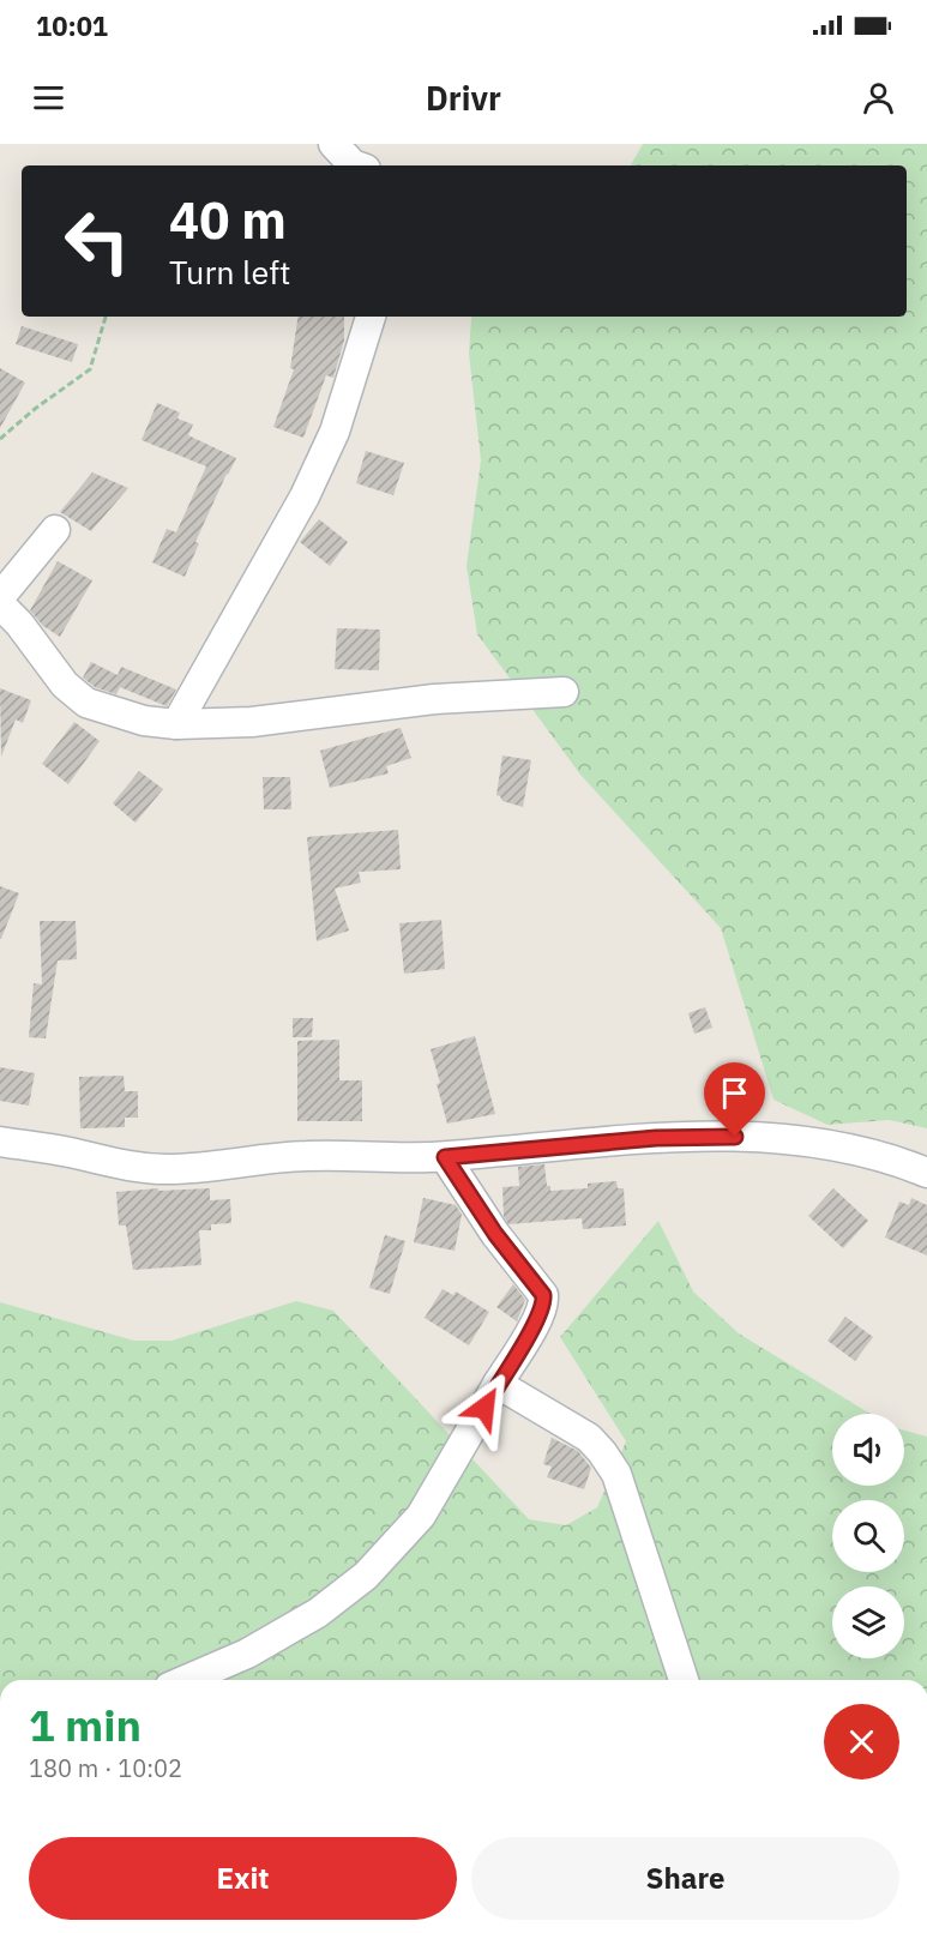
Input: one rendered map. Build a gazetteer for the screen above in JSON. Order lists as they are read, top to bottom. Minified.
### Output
{"page":{"status":"10:01","header":"Drivr","turn":["40 m","Turn left"],"heading":["1 min","180 m · 10:02"],"buttons":["Exit","Share"]}}
